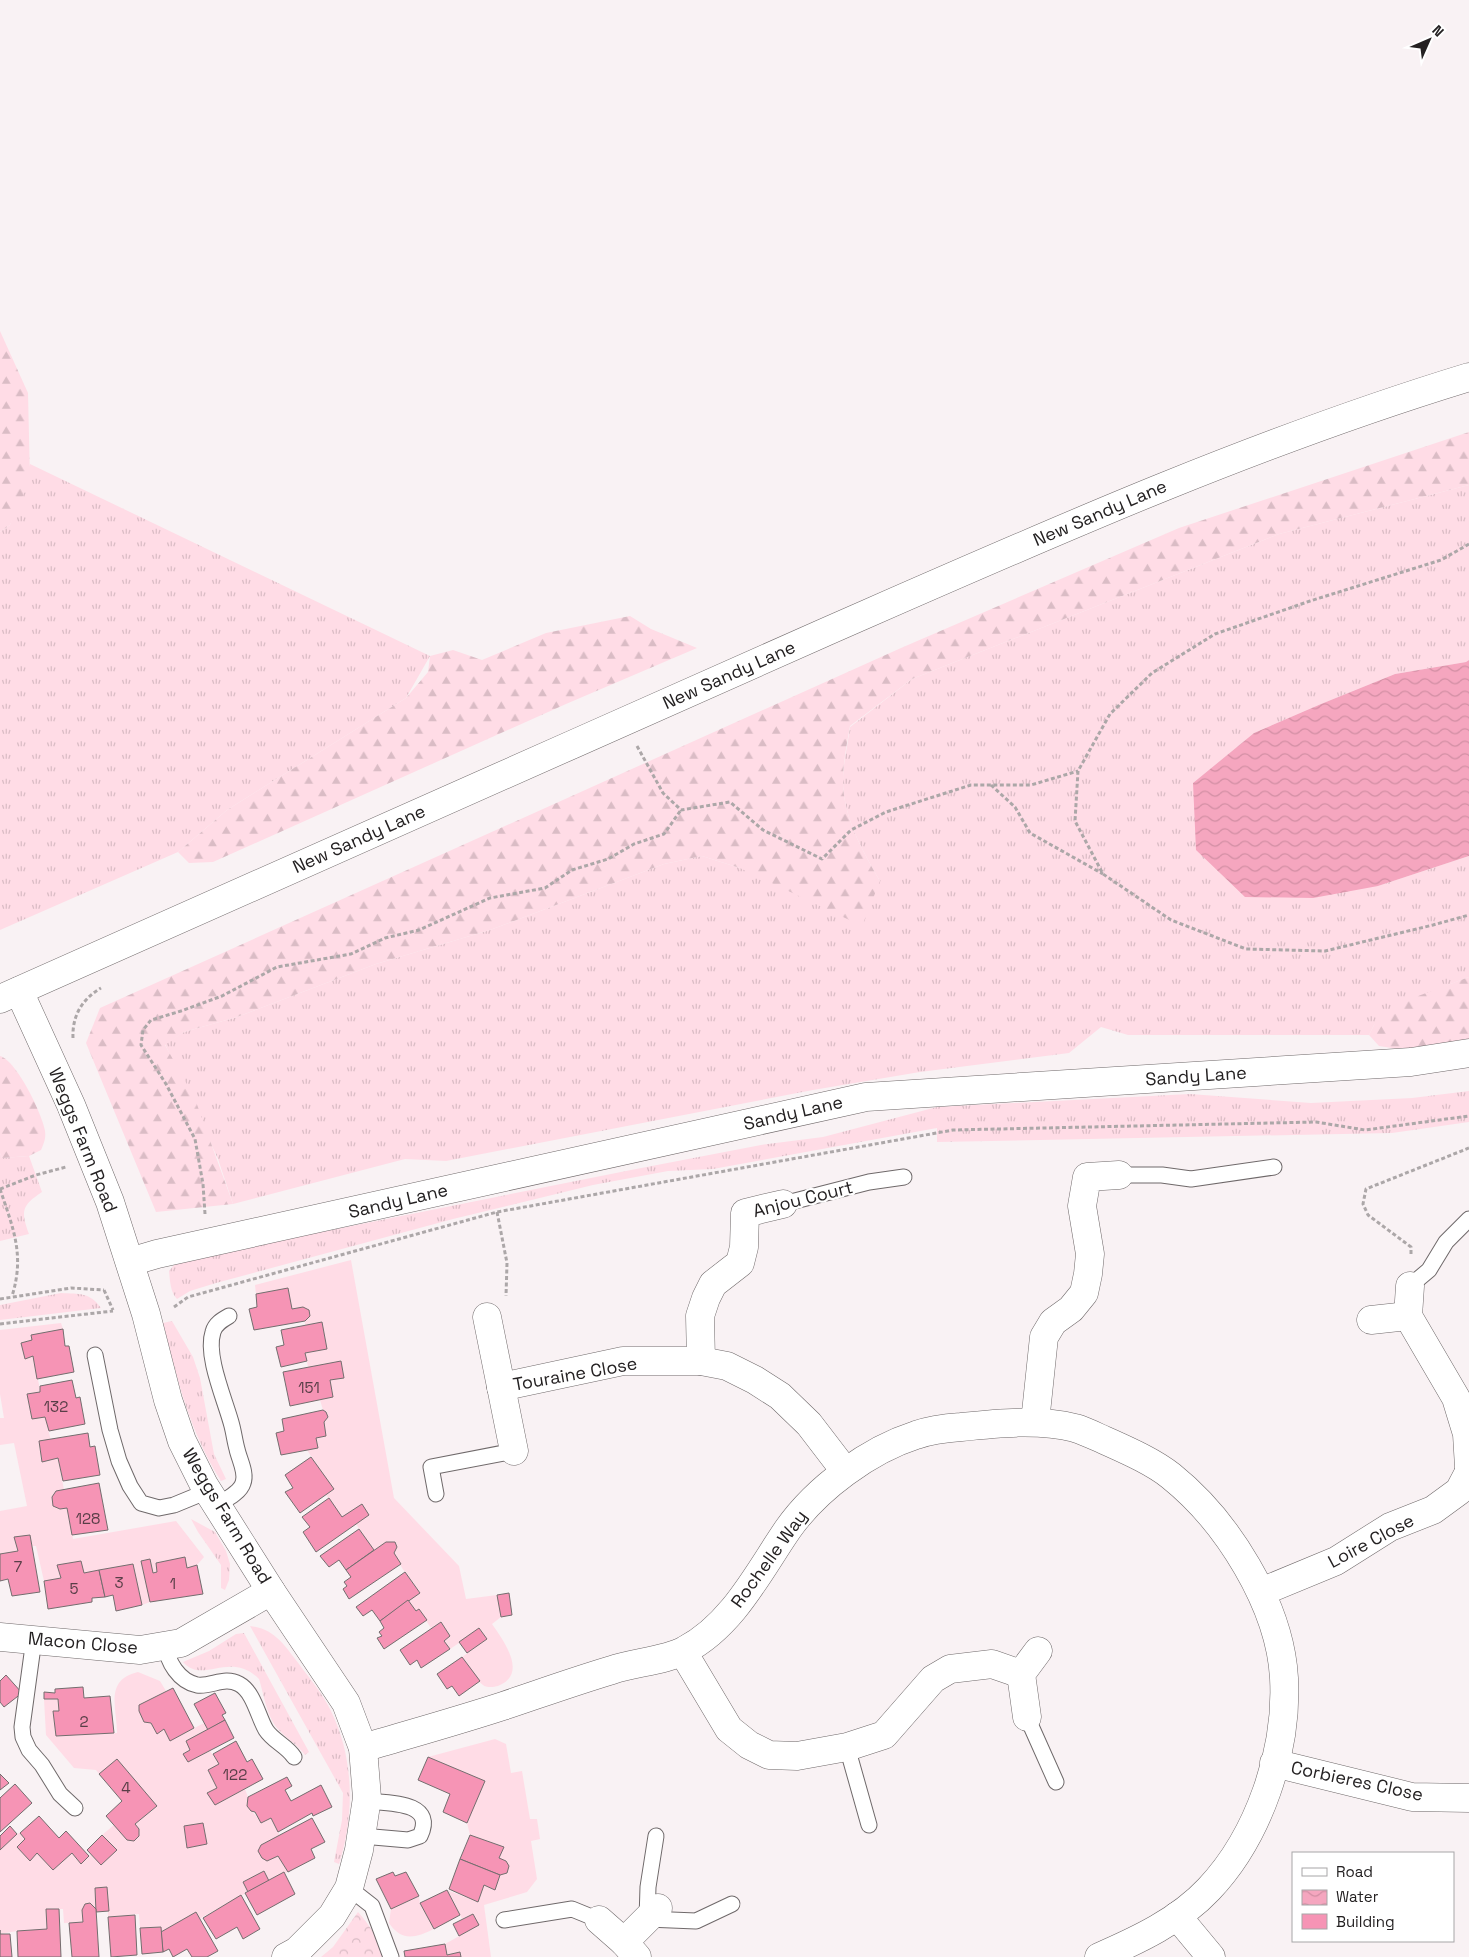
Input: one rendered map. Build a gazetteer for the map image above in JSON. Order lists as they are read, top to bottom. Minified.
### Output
{"streets":{"street":["New Sandy Lane","Sandy Lane","Weggs Farm Road","Anjou Court","Touraine Close","Loire Close","Rochelle Way","Macon Close","Corbieres Close"]},"crossings":[["New Sandy Lane","Weggs Farm Road"],["Sandy Lane","Weggs Farm Road"],["Weggs Farm Road","Rochelle Way"],["Weggs Farm Road","Macon Close"],["Anjou Court","Touraine Close"],["Touraine Close","Rochelle Way"],["Loire Close","Rochelle Way"],["Rochelle Way","Corbieres Close"]],"house_numbers":["151","132","128","7","3","1","5","2","122","4"],"legend":["Road","Water","Building"],"north":"top right"}
